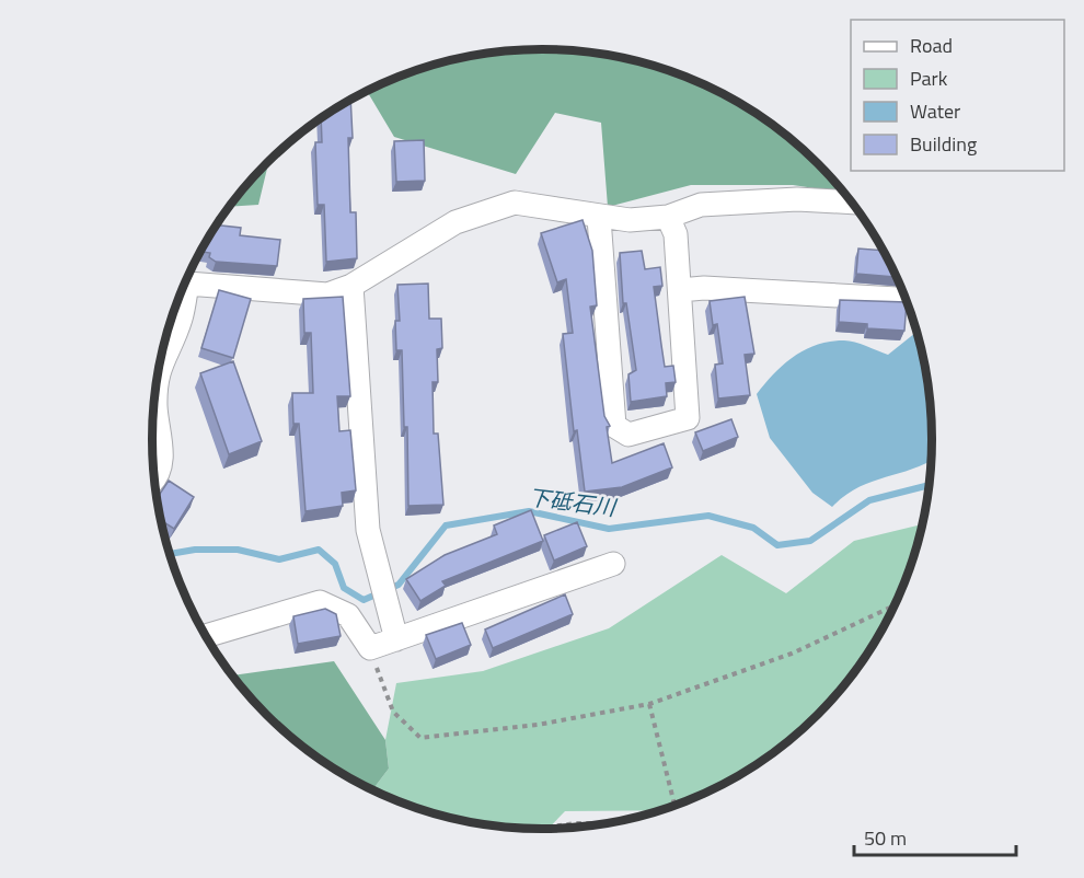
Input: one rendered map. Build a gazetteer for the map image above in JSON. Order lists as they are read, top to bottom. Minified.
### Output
{"water":["下砥石川"],"legend":["Road","Park","Water","Building"],"scale_bar":"50 m"}
